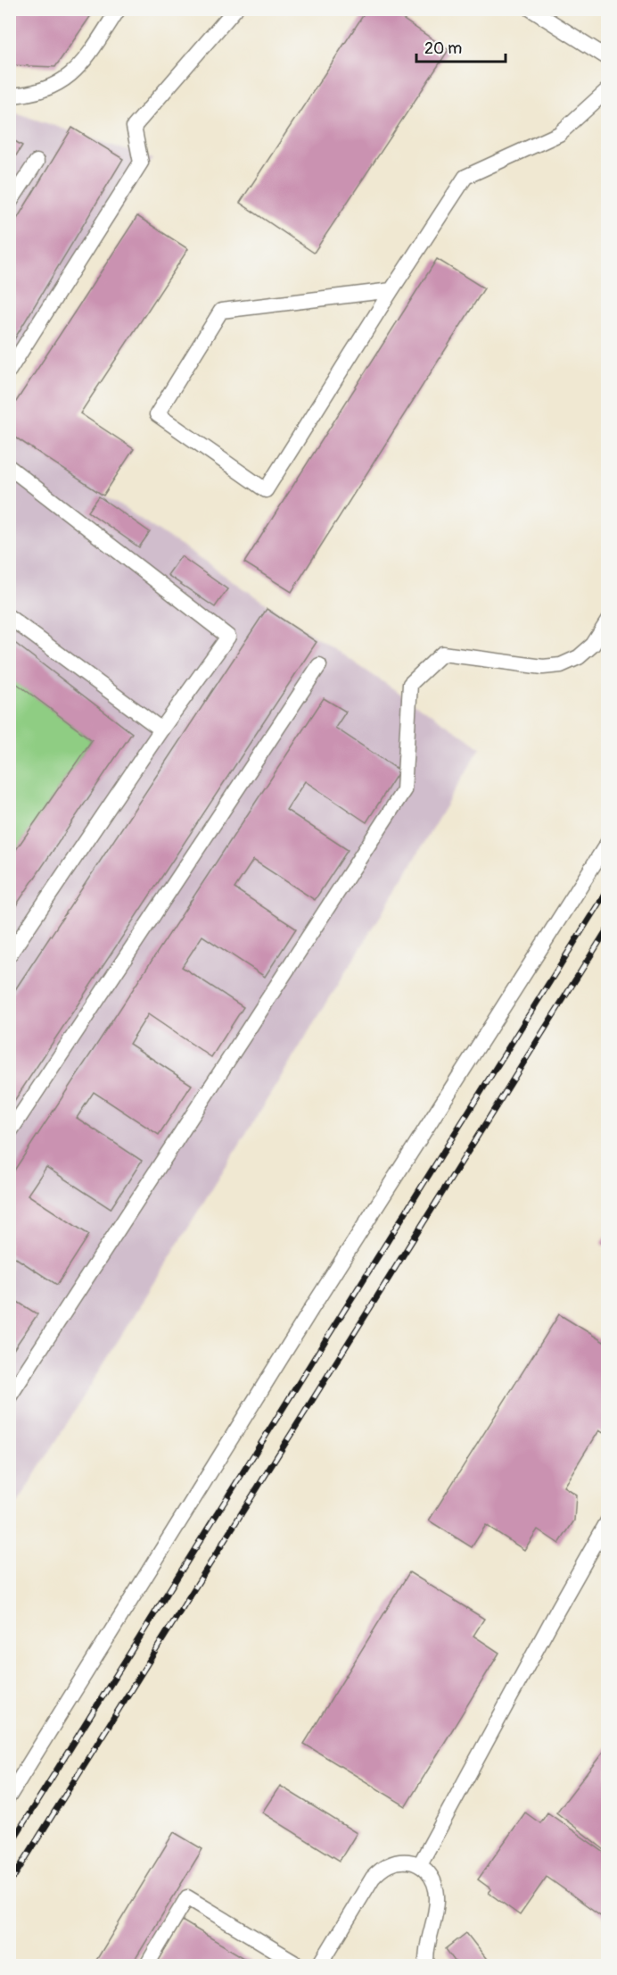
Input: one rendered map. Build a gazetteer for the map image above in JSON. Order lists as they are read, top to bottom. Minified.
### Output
{"scale_bar":"20 m"}
